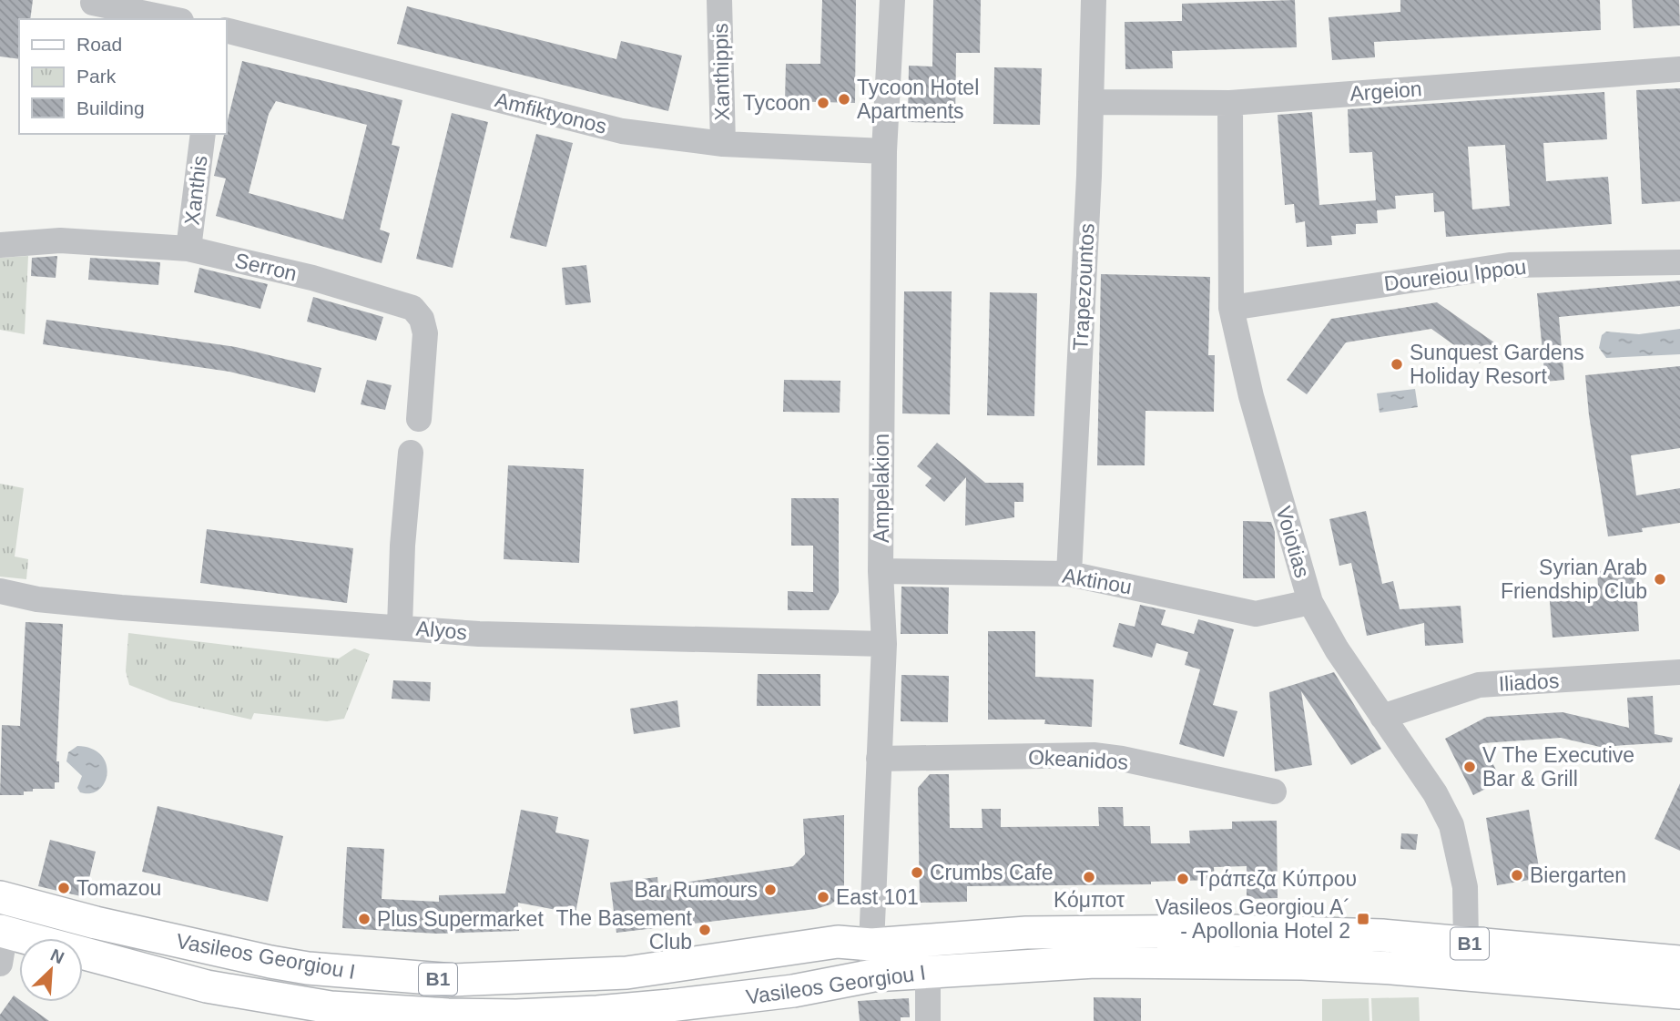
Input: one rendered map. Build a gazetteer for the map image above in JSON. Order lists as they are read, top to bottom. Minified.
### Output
{"streets":{"main road":["B1","Vasileos Georgiou I"],"street":["Xanthippis","Argeion","Amfiktyonos","Xanthis","Serron","Doureiou Ippou","Trapezountos","Ampelakion","Voiotias","Aktinou","Alyos","Iliados","Okeanidos"]},"crossings":[["Xanthippis","Amfiktyonos"],["Argeion","Trapezountos"],["Argeion","Voiotias"],["Amfiktyonos","Ampelakion"],["Xanthis","Serron"],["Doureiou Ippou","Voiotias"],["Trapezountos","Aktinou"],["Ampelakion","Aktinou"],["Ampelakion","Alyos"],["Ampelakion","Okeanidos"],["Ampelakion","Vasileos Georgiou I"],["Voiotias","Aktinou"],["Voiotias","Iliados"],["Voiotias","Vasileos Georgiou I"]],"places":{"other":["Tycoon Hotel Apartments","Tycoon","Sunquest Gardens Holiday Resort","Syrian Arab Friendship Club","V The Executive Bar & Grill","Crumbs Cafe","Biergarten","Κόμποτ","Τράπεζα Κύπρου","Tomazou","Bar Rumours","East 101","Plus Supermarket","The Basement Club"],"transit":["Vasileos Georgiou A´ - Apollonia Hotel 2"]},"legend":["Road","Park","Building"],"north":"top right"}
